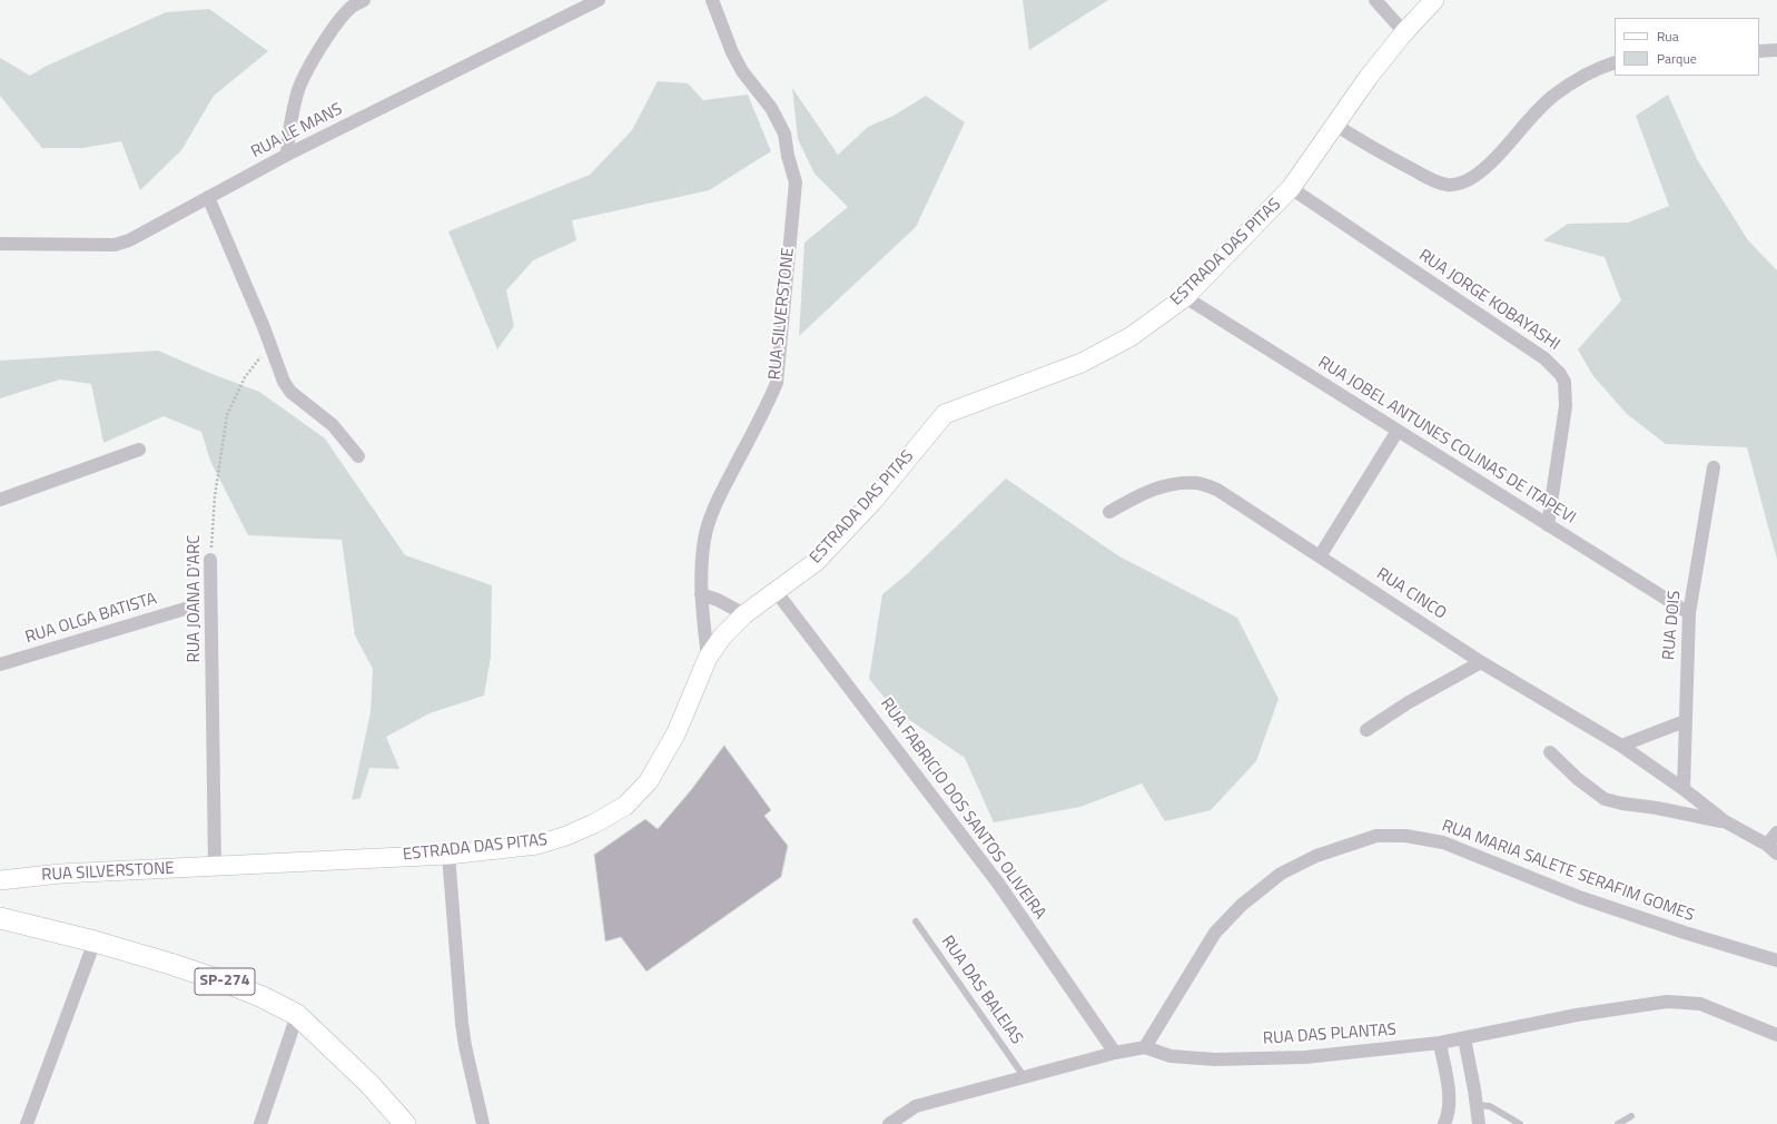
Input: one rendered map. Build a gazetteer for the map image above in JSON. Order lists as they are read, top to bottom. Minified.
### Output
{"streets":{"main road":["SP-274"],"street":["RUA LE MANS","ESTRADA DAS PITAS","RUA JORGE KOBAYASHI","RUA SILVERSTONE","RUA JOBEL ANTUNES COLINAS DE ITAPEVI","RUA CINCO","RUA JOANA D'ARC","RUA OLGA BATISTA","RUA DOIS","RUA FABRICIO DOS SANTOS OLIVEIRA","RUA MARIA SALETE SERAFIM GOMES","RUA DAS PLANTAS"],"lane":["RUA DAS BALEIAS"]},"crossings":[["ESTRADA DAS PITAS","RUA JORGE KOBAYASHI"],["ESTRADA DAS PITAS","RUA SILVERSTONE"],["ESTRADA DAS PITAS","RUA JOBEL ANTUNES COLINAS DE ITAPEVI"],["ESTRADA DAS PITAS","RUA JOANA D'ARC"],["ESTRADA DAS PITAS","RUA FABRICIO DOS SANTOS OLIVEIRA"],["RUA JORGE KOBAYASHI","RUA JOBEL ANTUNES COLINAS DE ITAPEVI"],["RUA SILVERSTONE","RUA JOANA D'ARC"],["RUA JOBEL ANTUNES COLINAS DE ITAPEVI","RUA DOIS"],["RUA CINCO","RUA DOIS"],["RUA FABRICIO DOS SANTOS OLIVEIRA","RUA DAS PLANTAS"],["RUA MARIA SALETE SERAFIM GOMES","RUA DAS PLANTAS"],["RUA DAS BALEIAS","RUA DAS PLANTAS"]],"legend":["Rua","Parque"]}
